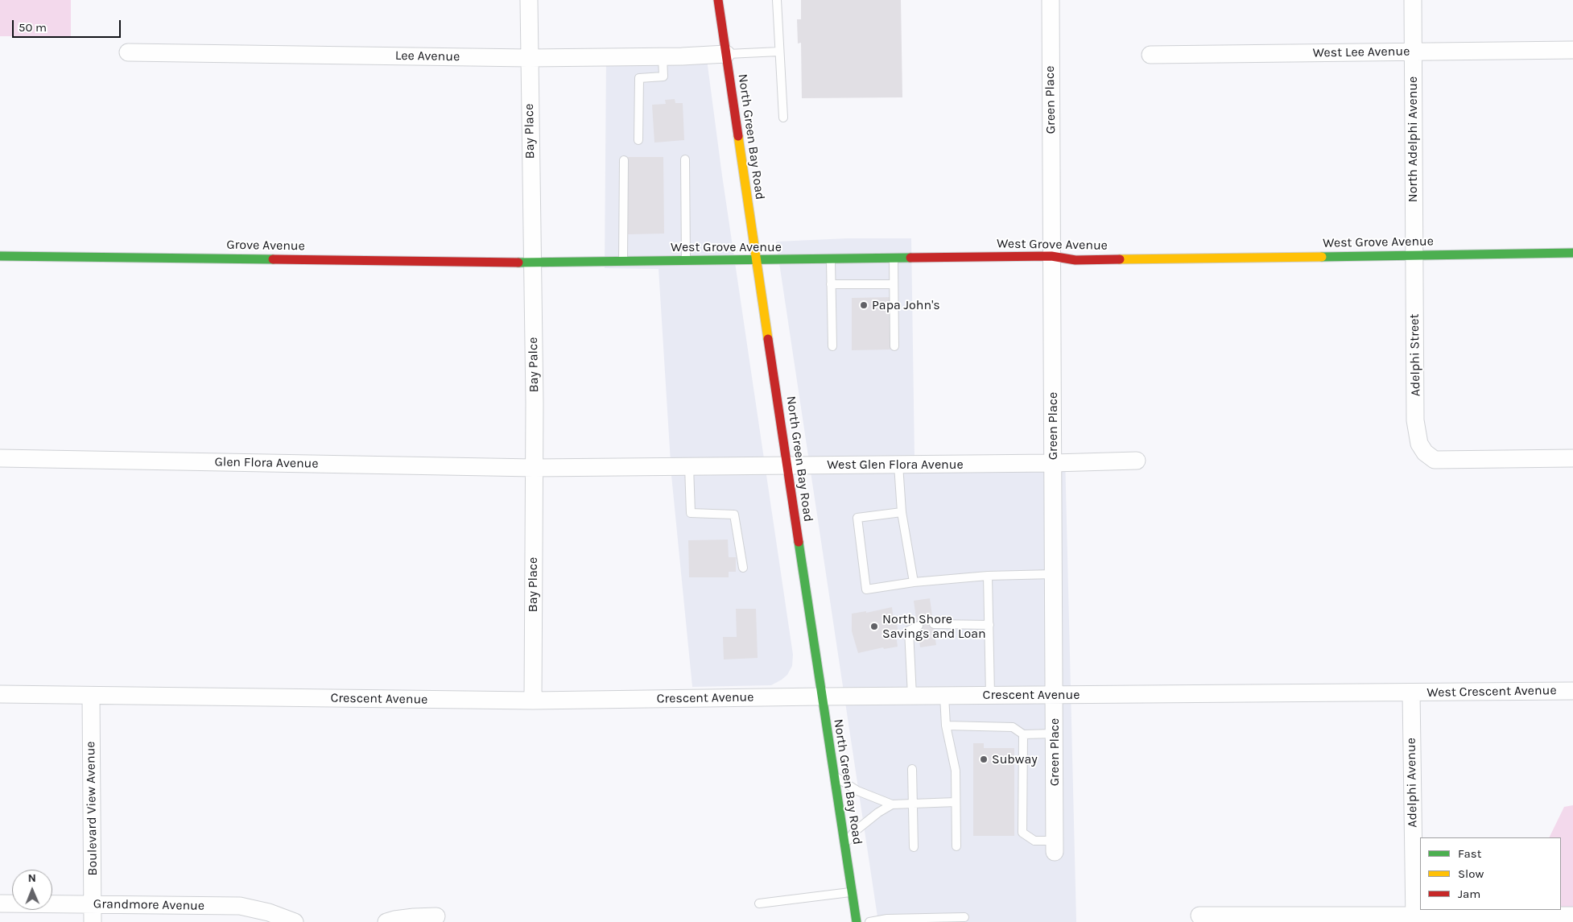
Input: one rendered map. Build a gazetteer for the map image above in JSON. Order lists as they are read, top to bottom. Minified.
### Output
{"streets":{"street":["West Lee Avenue","Lee Avenue","Green Place","Bay Place","North Green Bay Road","North Adelphi Avenue","West Grove Avenue","Grove Avenue","Adelphi Street","Bay Palce","Glen Flora Avenue","West Glen Flora Avenue","West Crescent Avenue","Crescent Avenue","Adelphi Avenue","Boulevard View Avenue","Grandmore Avenue"]},"crossings":[["West Lee Avenue","North Adelphi Avenue"],["Lee Avenue","Bay Place"],["Lee Avenue","North Green Bay Road"],["Green Place","West Grove Avenue"],["Green Place","West Glen Flora Avenue"],["Green Place","Crescent Avenue"],["Bay Place","West Grove Avenue"],["Bay Place","Grove Avenue"],["Bay Place","Bay Palce"],["Bay Place","Glen Flora Avenue"],["Bay Place","West Glen Flora Avenue"],["Bay Place","Crescent Avenue"],["North Green Bay Road","West Grove Avenue"],["North Green Bay Road","West Glen Flora Avenue"],["North Green Bay Road","Crescent Avenue"],["North Adelphi Avenue","West Grove Avenue"],["North Adelphi Avenue","Adelphi Street"],["West Grove Avenue","Grove Avenue"],["West Grove Avenue","Adelphi Street"],["West Grove Avenue","Bay Palce"],["Grove Avenue","Bay Palce"],["Bay Palce","Glen Flora Avenue"],["Bay Palce","West Glen Flora Avenue"],["Glen Flora Avenue","West Glen Flora Avenue"],["West Crescent Avenue","Crescent Avenue"],["West Crescent Avenue","Adelphi Avenue"],["Crescent Avenue","Adelphi Avenue"],["Crescent Avenue","Boulevard View Avenue"],["Boulevard View Avenue","Grandmore Avenue"]],"places":["Papa John's","North Shore Savings and Loan","Subway"],"legend":["Fast","Slow","Jam"],"scale_bar":"50 m","north":"top"}
